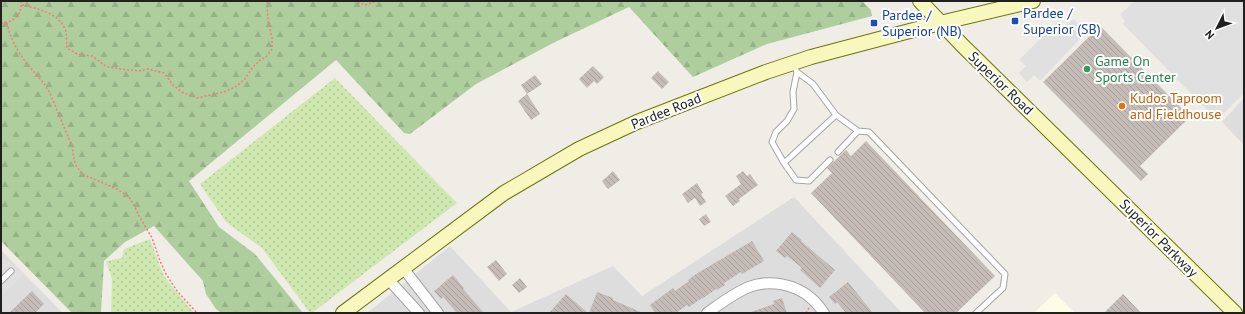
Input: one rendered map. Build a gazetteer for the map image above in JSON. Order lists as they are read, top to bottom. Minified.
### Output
{"streets":{"main road":["Superior Road","Pardee Road","Superior Parkway"]},"crossings":[["Superior Road","Pardee Road"],["Superior Road","Superior Parkway"]],"places":{"transit":["Pardee / Superior (SB)","Pardee / Superior (NB)"],"other":["Game On Sports Center","Kudos Taproom and Fieldhouse"]},"north":"bottom left"}
